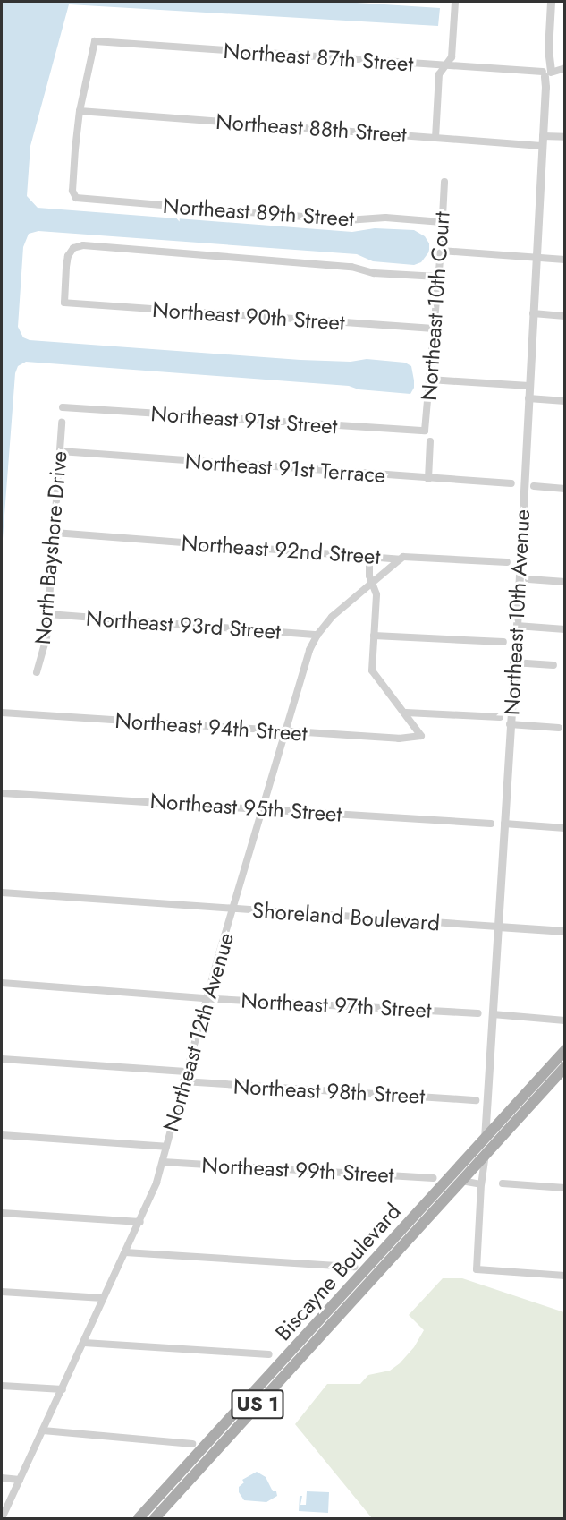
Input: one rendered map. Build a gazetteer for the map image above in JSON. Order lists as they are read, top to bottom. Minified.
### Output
{"streets":{"main road":["Biscayne Boulevard","US 1"],"street":["Northeast 87th Street","Northeast 88th Street","Northeast 89th Street","Northeast 10th Court","Northeast 90th Street","Northeast 91st Street","Northeast 91st Terrace","North Bayshore Drive","Northeast 92nd Street","Northeast 10th Avenue","Northeast 93rd Street","Northeast 94th Street","Northeast 95th Street","Shoreland Boulevard","Northeast 97th Street","Northeast 12th Avenue","Northeast 98th Street","Northeast 99th Street"]},"crossings":[["Northeast 87th Street","Northeast 88th Street"],["Northeast 87th Street","Northeast 89th Street"],["Northeast 87th Street","Northeast 10th Avenue"],["Northeast 88th Street","Northeast 89th Street"],["Northeast 88th Street","Northeast 10th Avenue"],["Northeast 89th Street","Northeast 10th Court"],["Northeast 10th Court","Northeast 90th Street"],["Northeast 10th Court","Northeast 91st Street"],["Northeast 91st Terrace","North Bayshore Drive"],["North Bayshore Drive","Northeast 92nd Street"],["North Bayshore Drive","Northeast 93rd Street"],["Northeast 92nd Street","Northeast 12th Avenue"],["Northeast 10th Avenue","Shoreland Boulevard"],["Northeast 10th Avenue","Biscayne Boulevard"],["Northeast 93rd Street","Northeast 12th Avenue"],["Northeast 94th Street","Northeast 12th Avenue"],["Northeast 95th Street","Northeast 12th Avenue"],["Shoreland Boulevard","Northeast 12th Avenue"],["Northeast 97th Street","Northeast 12th Avenue"],["Northeast 12th Avenue","Northeast 98th Street"],["Northeast 12th Avenue","Northeast 99th Street"]]}
